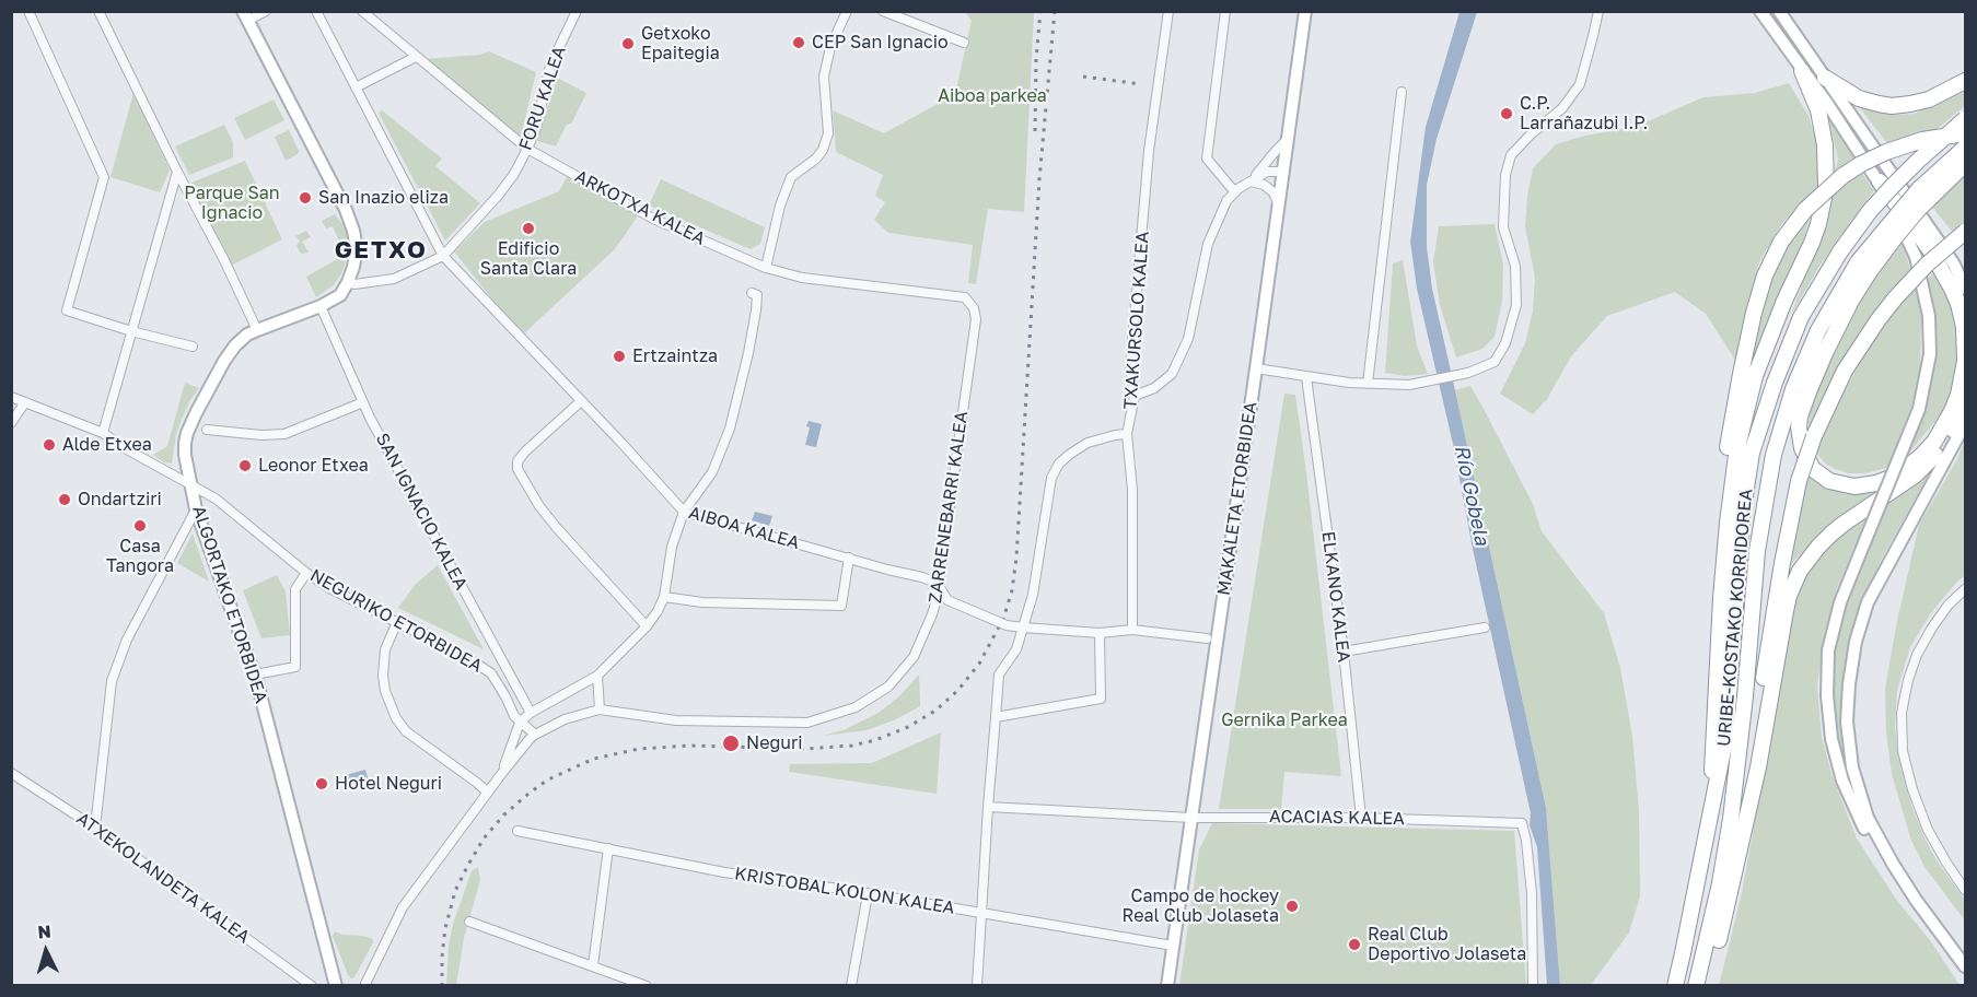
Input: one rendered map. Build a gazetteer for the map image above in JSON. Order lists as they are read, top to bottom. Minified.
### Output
{"streets":{"highway":["URIBE-KOSTAKO KORRIDOREA"],"street":["FORU KALEA","ARKOTXA KALEA","TXAKURSOLO KALEA","MAKALETA ETORBIDEA","ZARRENEBARRI KALEA","SAN IGNACIO KALEA","AIBOA KALEA","ELKANO KALEA","ALGORTAKO ETORBIDEA","NEGURIKO ETORBIDEA","ACACIAS KALEA","ATXEKOLANDETA KALEA","KRISTOBAL KOLON KALEA"]},"crossings":[["FORU KALEA","ARKOTXA KALEA"],["FORU KALEA","AIBOA KALEA"],["FORU KALEA","ALGORTAKO ETORBIDEA"],["ARKOTXA KALEA","ZARRENEBARRI KALEA"],["TXAKURSOLO KALEA","AIBOA KALEA"],["MAKALETA ETORBIDEA","ACACIAS KALEA"],["MAKALETA ETORBIDEA","KRISTOBAL KOLON KALEA"],["ZARRENEBARRI KALEA","AIBOA KALEA"],["SAN IGNACIO KALEA","ALGORTAKO ETORBIDEA"],["ELKANO KALEA","ACACIAS KALEA"],["ALGORTAKO ETORBIDEA","NEGURIKO ETORBIDEA"]],"districts":["GETXO"],"water":["Río Gobela"],"parks":["Aiboa parkea","Parque San Ignacio","Gernika Parkea"],"places":["CEP San Ignacio","Getxoko Epaitegia","C.P. Larrañazubi I.P.","San Inazio eliza","Edificio Santa Clara","Ertzaintza","Alde Etxea","Leonor Etxea","Ondartziri","Casa Tangora","Neguri","Hotel Neguri","Campo de hockey Real Club Jolaseta","Real Club Deportivo Jolaseta"],"north":"top"}
